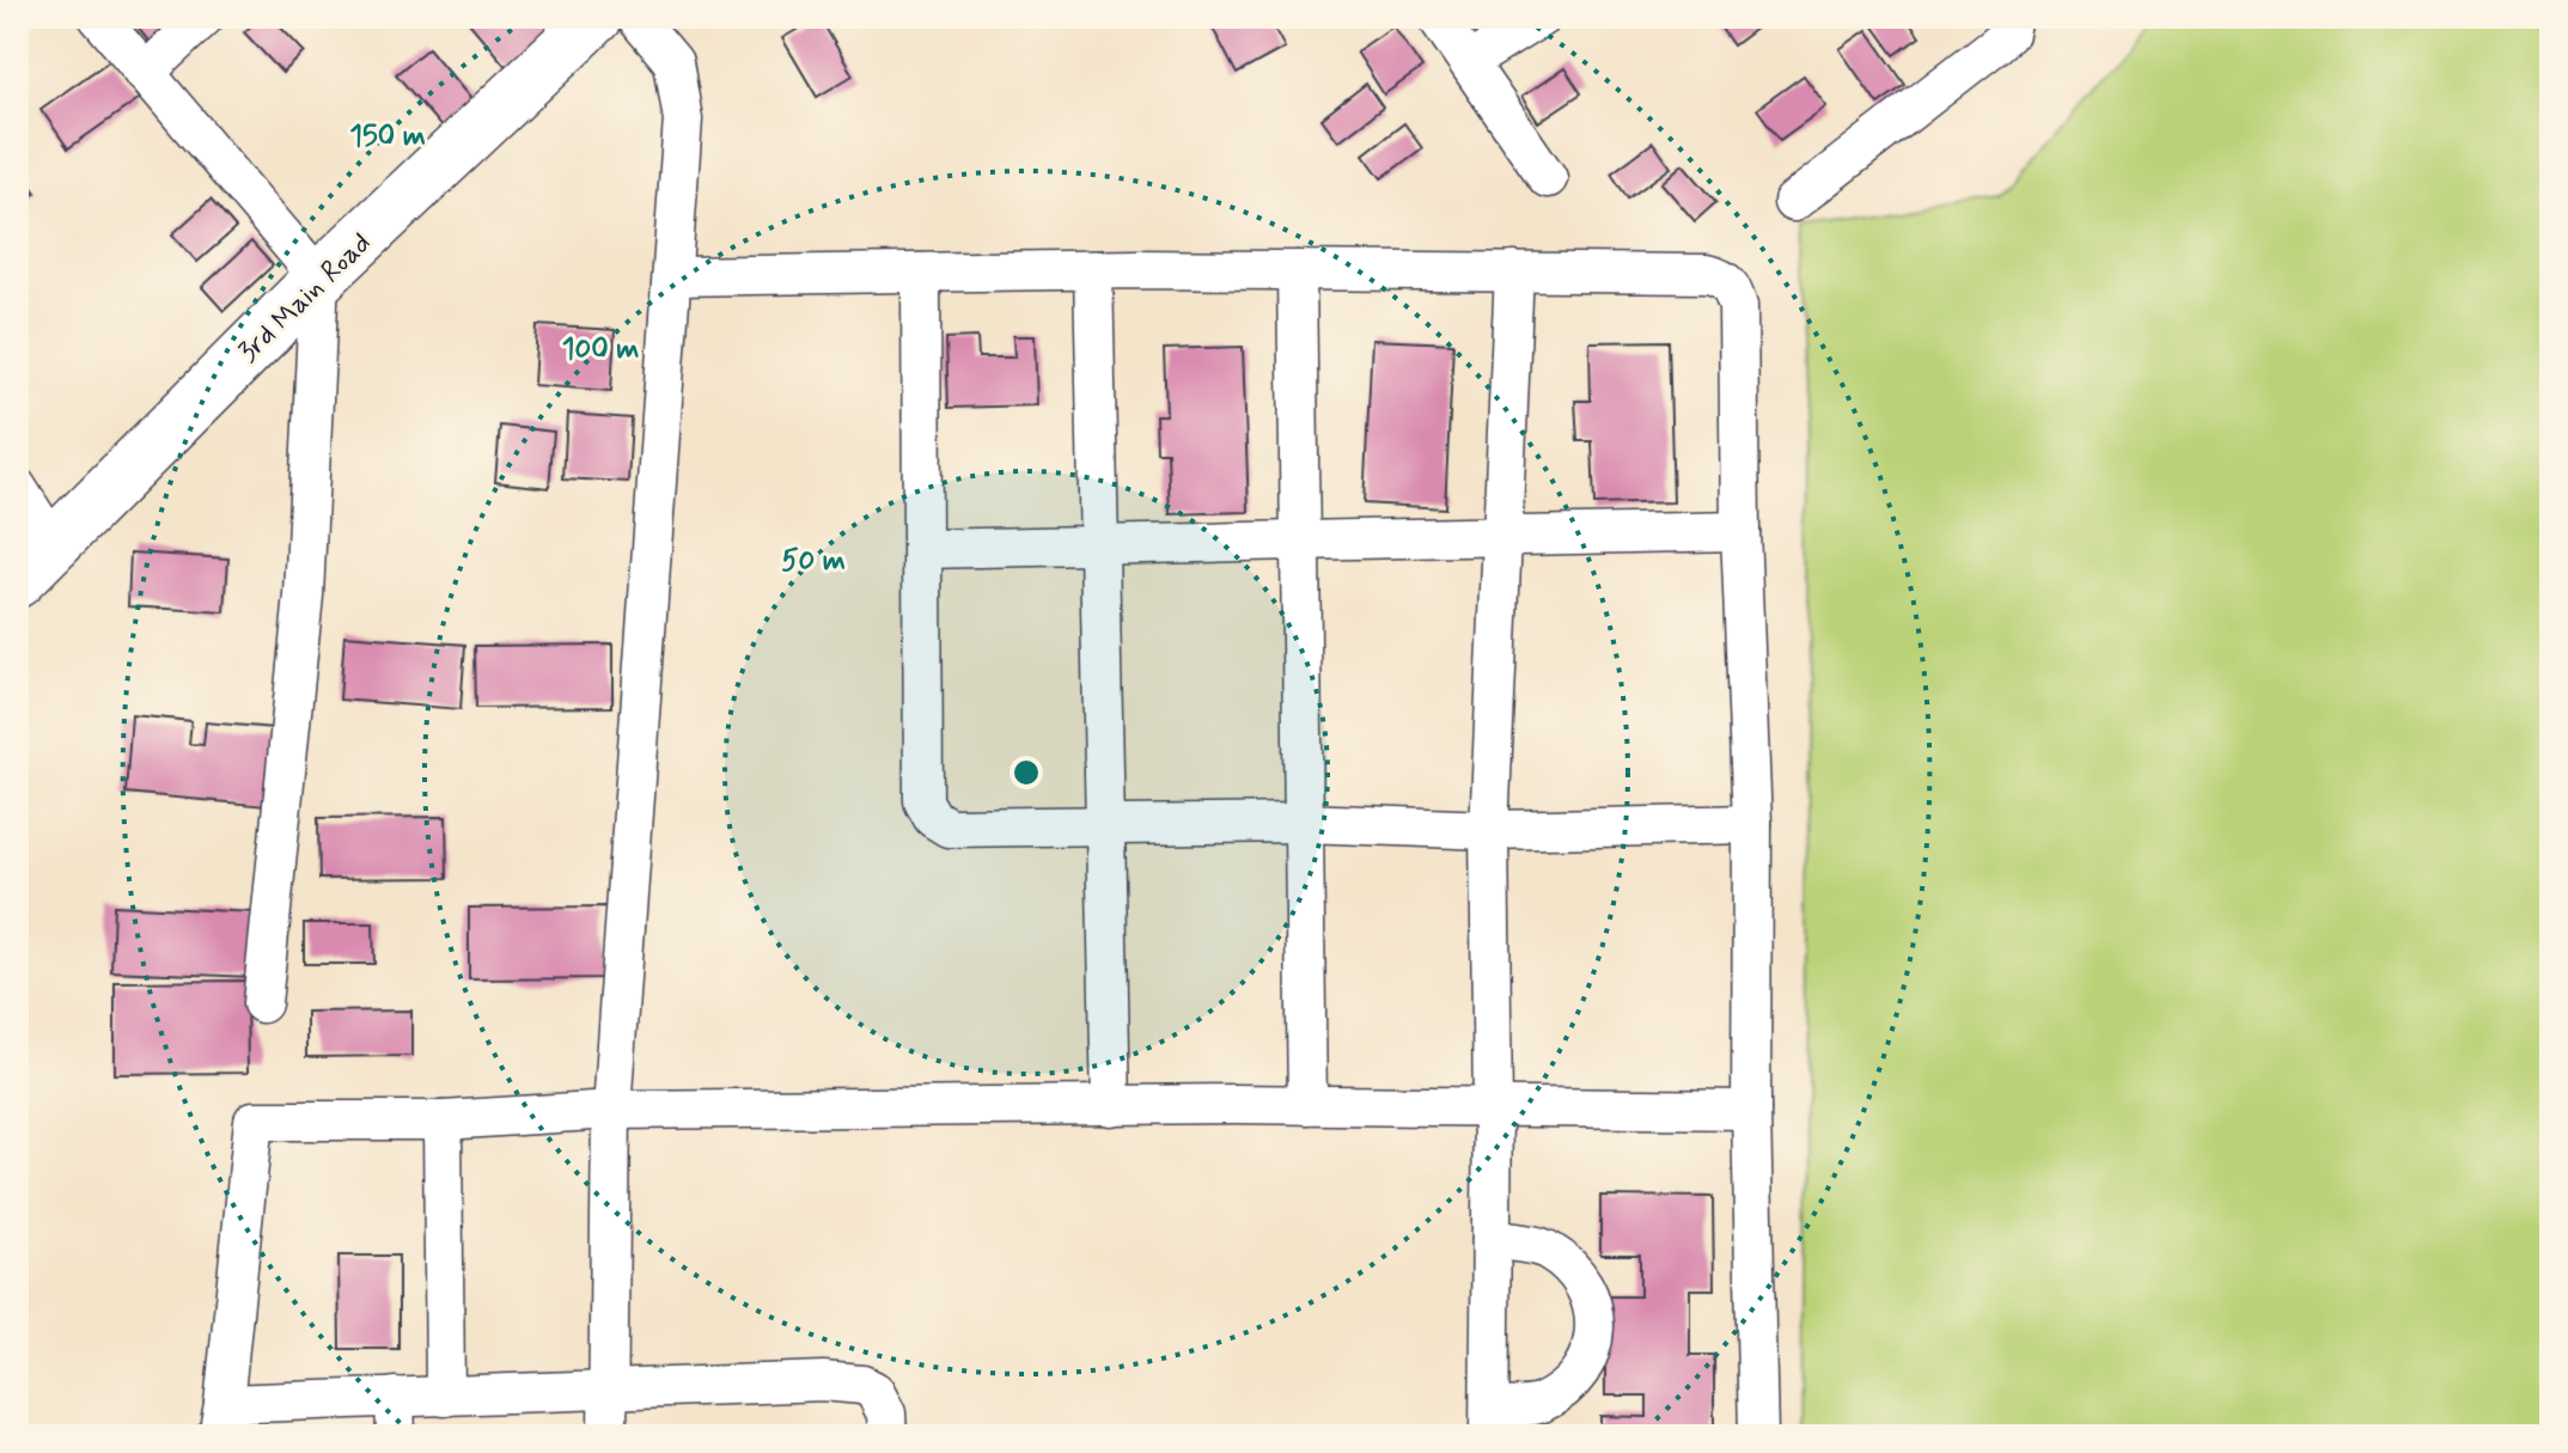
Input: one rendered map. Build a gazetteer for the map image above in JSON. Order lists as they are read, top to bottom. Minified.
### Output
{"streets":{"street":["3rd Main Road"]},"rings":["150 m","100 m","50 m"]}
